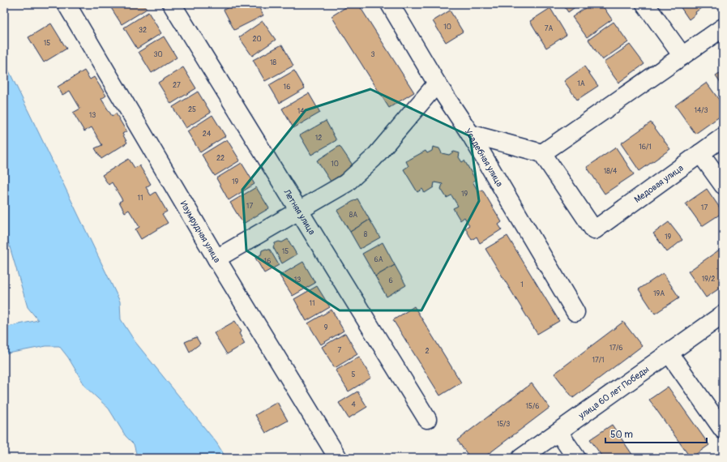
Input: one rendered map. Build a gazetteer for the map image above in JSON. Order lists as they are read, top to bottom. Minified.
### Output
{"streets":{"street":["Усадебная улица","Медовая улица","Летняя улица","Изумрудная улица","улица 60 лет Победы"]},"house_numbers":["10","7А","32","20","15","30","3","18","1А","27","16","25","14/3","14","13","24","12","16/1","22","10","18/4","19","19","11","17","17","8А","8","19","15","6А","16","19/2","13","6","1","19А","11","9","17/6","7","2","17/1","5","4","15/6","15/3"],"scale_bar":"50 m"}
